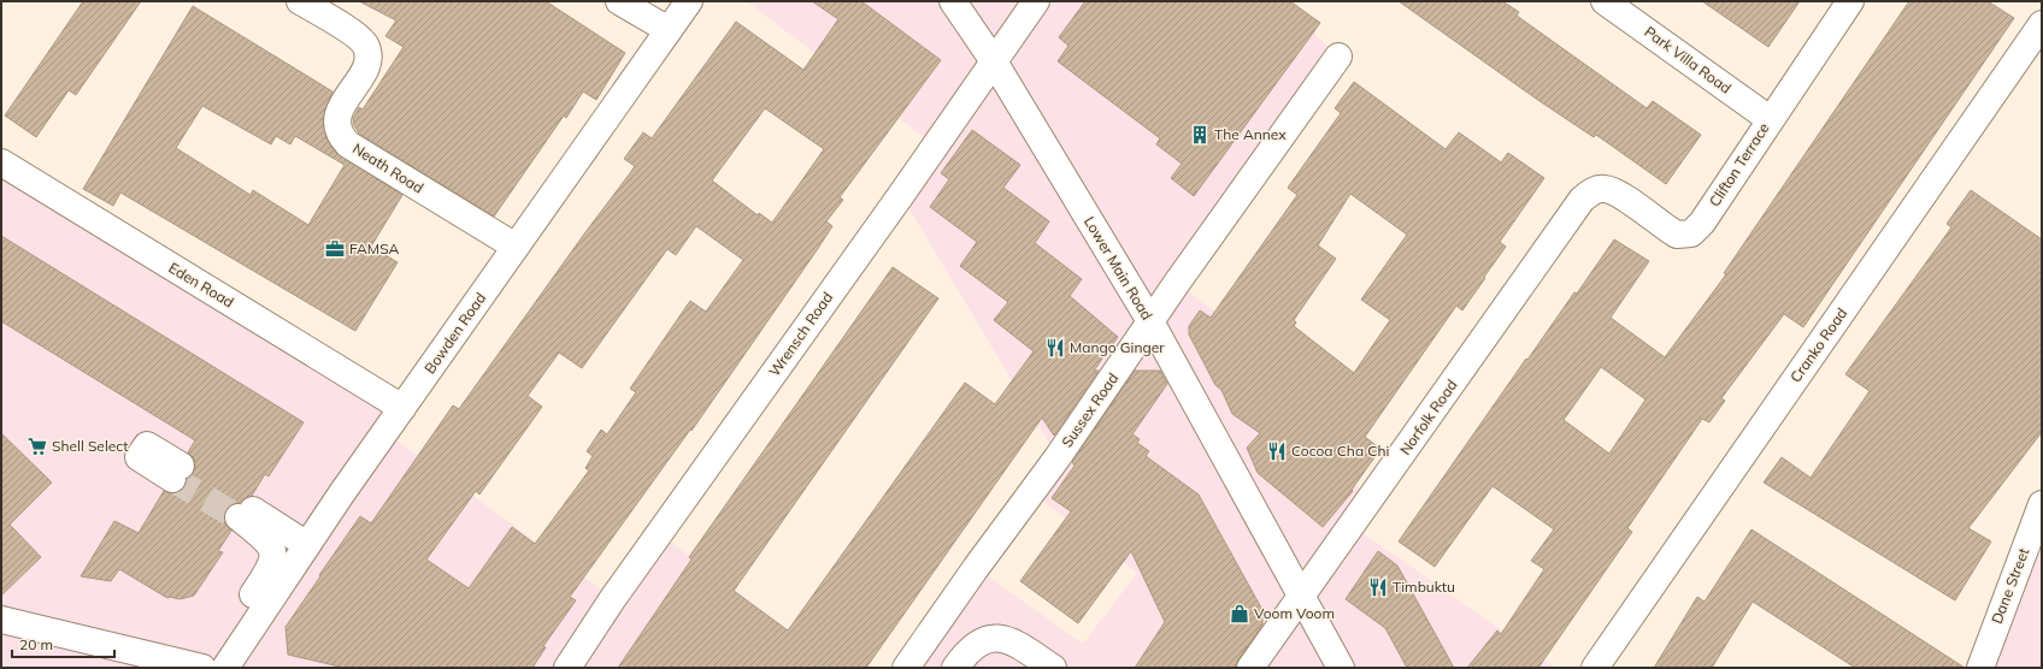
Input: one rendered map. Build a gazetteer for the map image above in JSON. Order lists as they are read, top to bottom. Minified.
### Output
{"streets":{"street":["Park Villa Road","Clifton Terrace","Neath Road","Lower Main Road","Eden Road","Bowden Road","Wrensch Road","Cranko Road","Sussex Road","Norfolk Road","Dane Street"]},"crossings":[["Park Villa Road","Clifton Terrace"],["Clifton Terrace","Norfolk Road"],["Neath Road","Bowden Road"],["Lower Main Road","Wrensch Road"],["Lower Main Road","Sussex Road"],["Lower Main Road","Norfolk Road"],["Eden Road","Bowden Road"]],"places":{"building":["The Annex"],"office":["FAMSA"],"restaurant":["Mango Ginger","Cocoa Cha Chi","Timbuktu"],"supermarket":["Shell Select"],"shop":["Voom Voom"]},"scale_bar":"20 m"}
